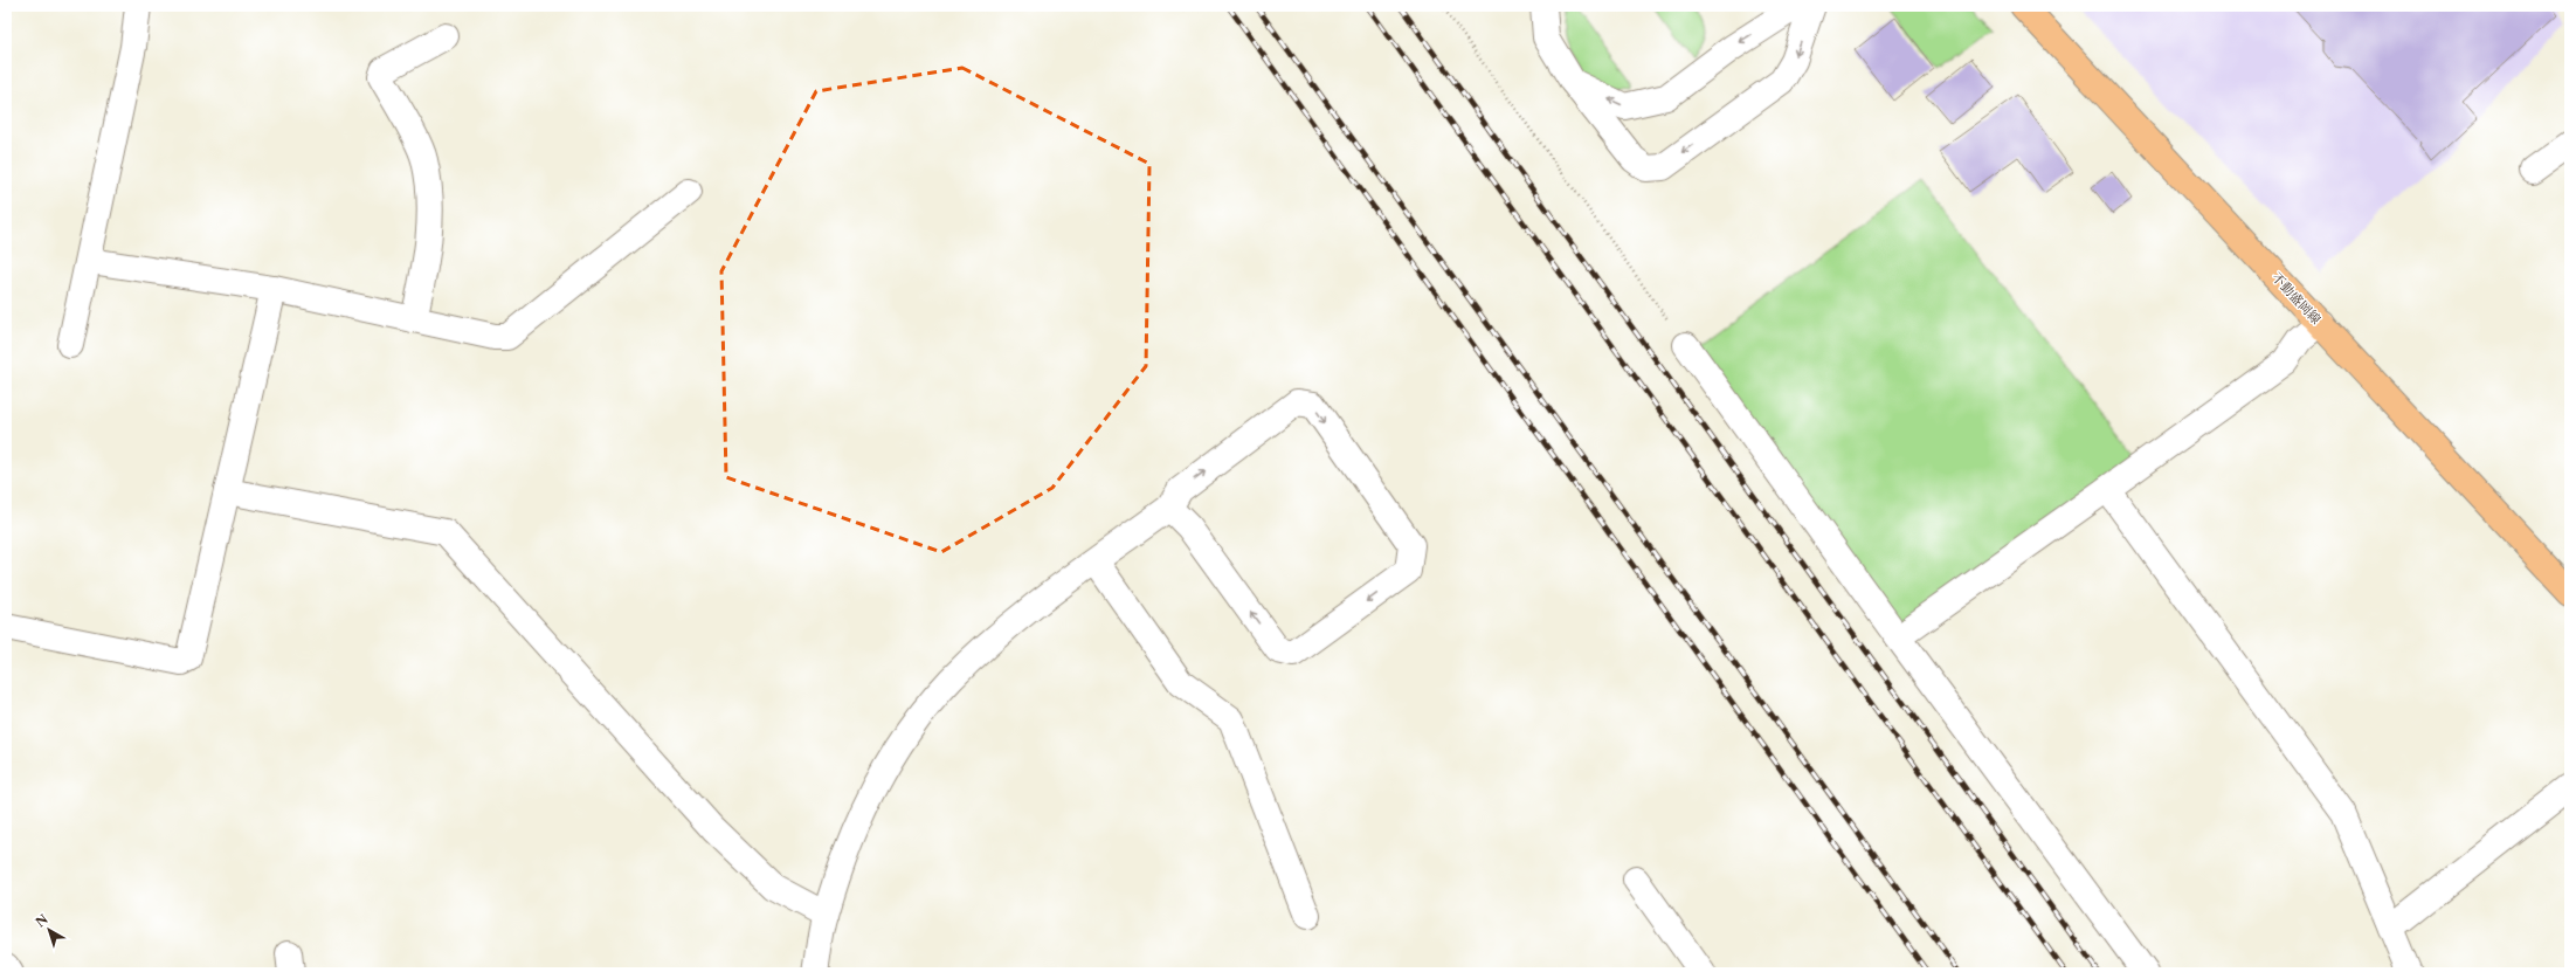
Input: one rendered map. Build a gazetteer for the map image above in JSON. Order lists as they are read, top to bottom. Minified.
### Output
{"streets":{"main road":["不動盛岡線"]},"north":"top left"}
